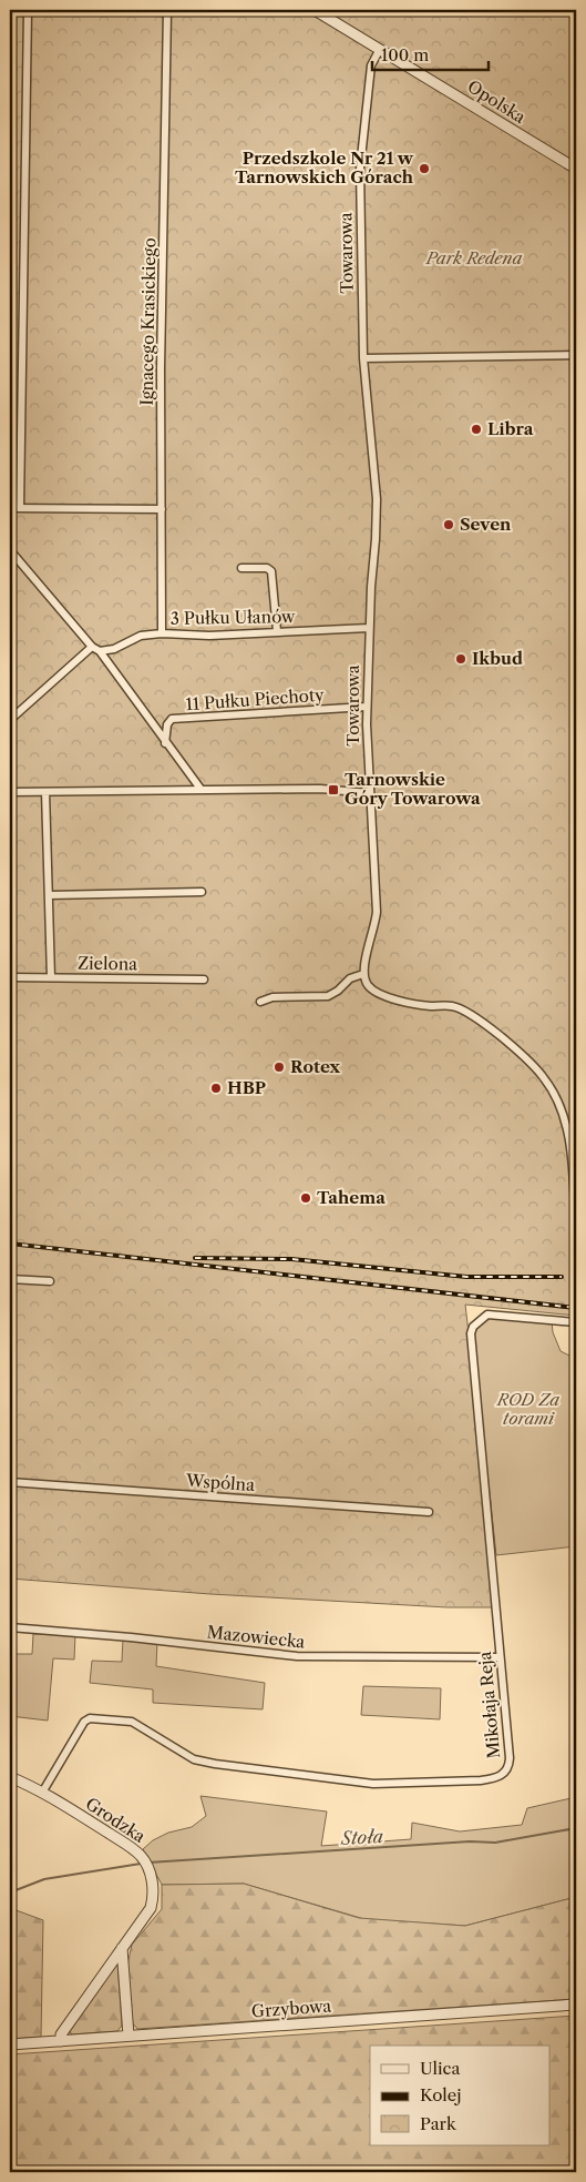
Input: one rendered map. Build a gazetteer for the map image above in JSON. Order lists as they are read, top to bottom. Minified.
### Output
{"streets":{"street":["Opolska","Towarowa","Ignacego Krasickiego","3 Pułku Ułanów","11 Pułku Piechoty","Zielona","Wspólna","Mazowiecka","Mikołaja Reja","Grodzka","Grzybowa"]},"crossings":[["Opolska","Towarowa"],["Towarowa","3 Pułku Ułanów"],["Towarowa","11 Pułku Piechoty"],["Ignacego Krasickiego","3 Pułku Ułanów"],["Mazowiecka","Mikołaja Reja"],["Mikołaja Reja","Grodzka"],["Grodzka","Grzybowa"]],"water":["Stoła"],"parks":["Park Redena","ROD Za torami"],"places":{"other":["Przedszkole Nr 21 w Tarnowskich Górach","Libra","Seven","Ikbud","Rotex","HBP","Tahema"],"transit":["Tarnowskie Góry Towarowa"]},"legend":["Ulica","Kolej","Park"],"scale_bar":"100 m"}
